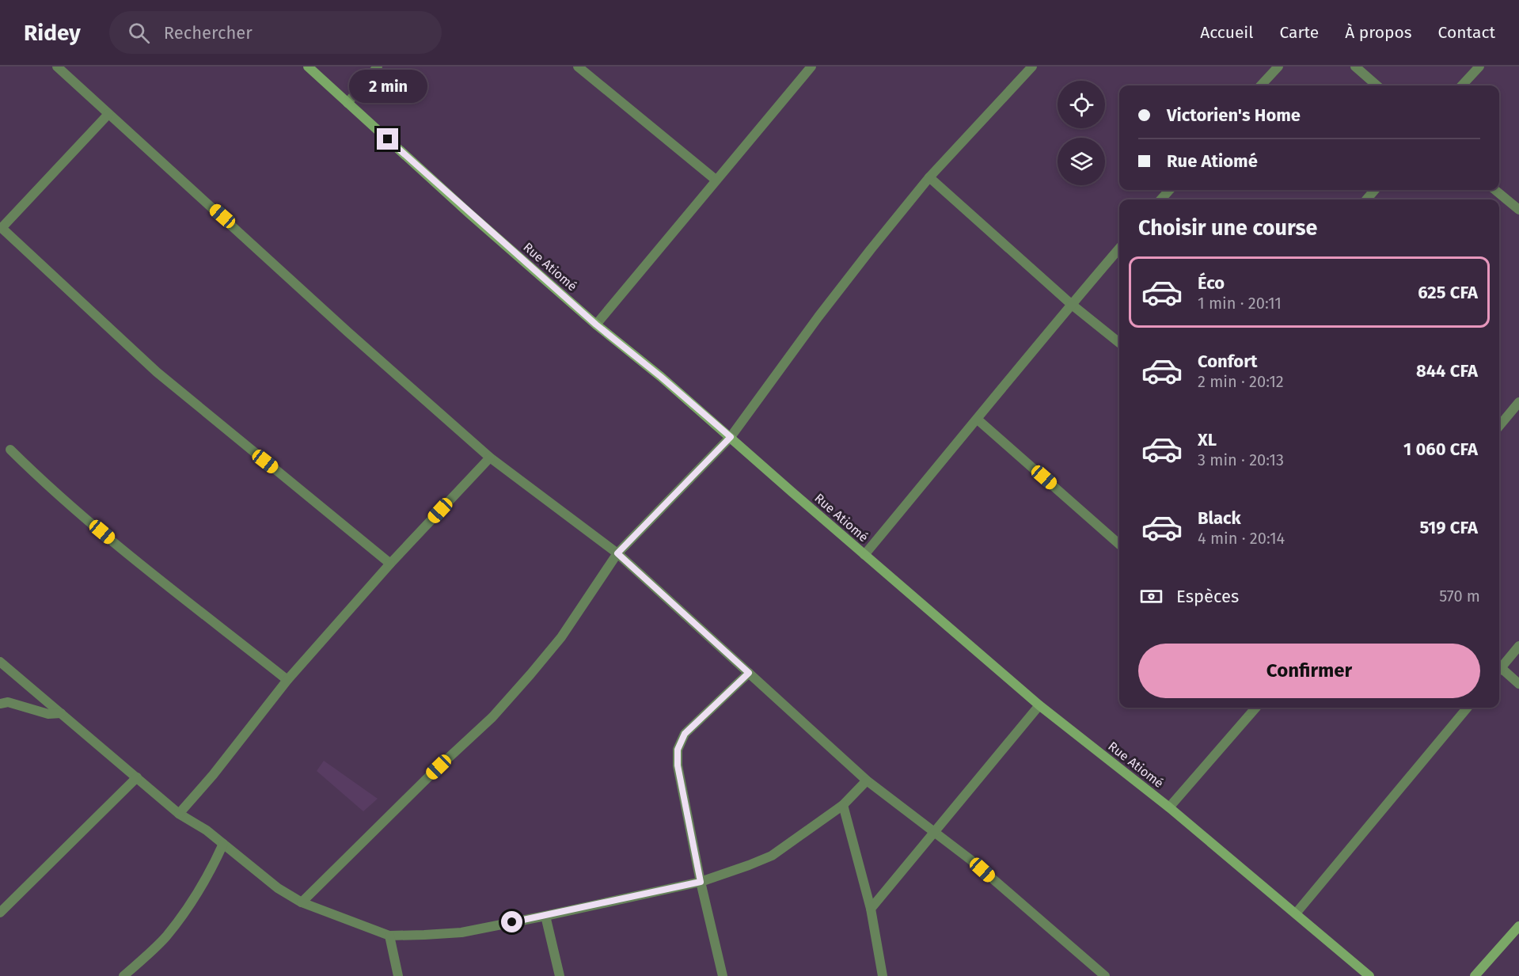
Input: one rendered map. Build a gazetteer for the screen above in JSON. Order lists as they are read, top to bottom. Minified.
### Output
{"streets":{"street":["Rue Atiomé"]},"page":{"header":"Ridey","search":"Rechercher","nav":["Accueil","Carte","À propos","Contact"],"bubble":"2 min","banner":["Victorien's Home","Rue Atiomé"],"heading":"Choisir une course","list":[{"name":"Éco","note":"1 min · 20:11","value":"625 CFA"},{"name":"Confort","note":"2 min · 20:12","value":"844 CFA"},{"name":"XL","note":"3 min · 20:13","value":"1 060 CFA"},{"name":"Black","note":"4 min · 20:14","value":"519 CFA"}],"pay":["Espèces","570 m"],"buttons":"Confirmer"}}
